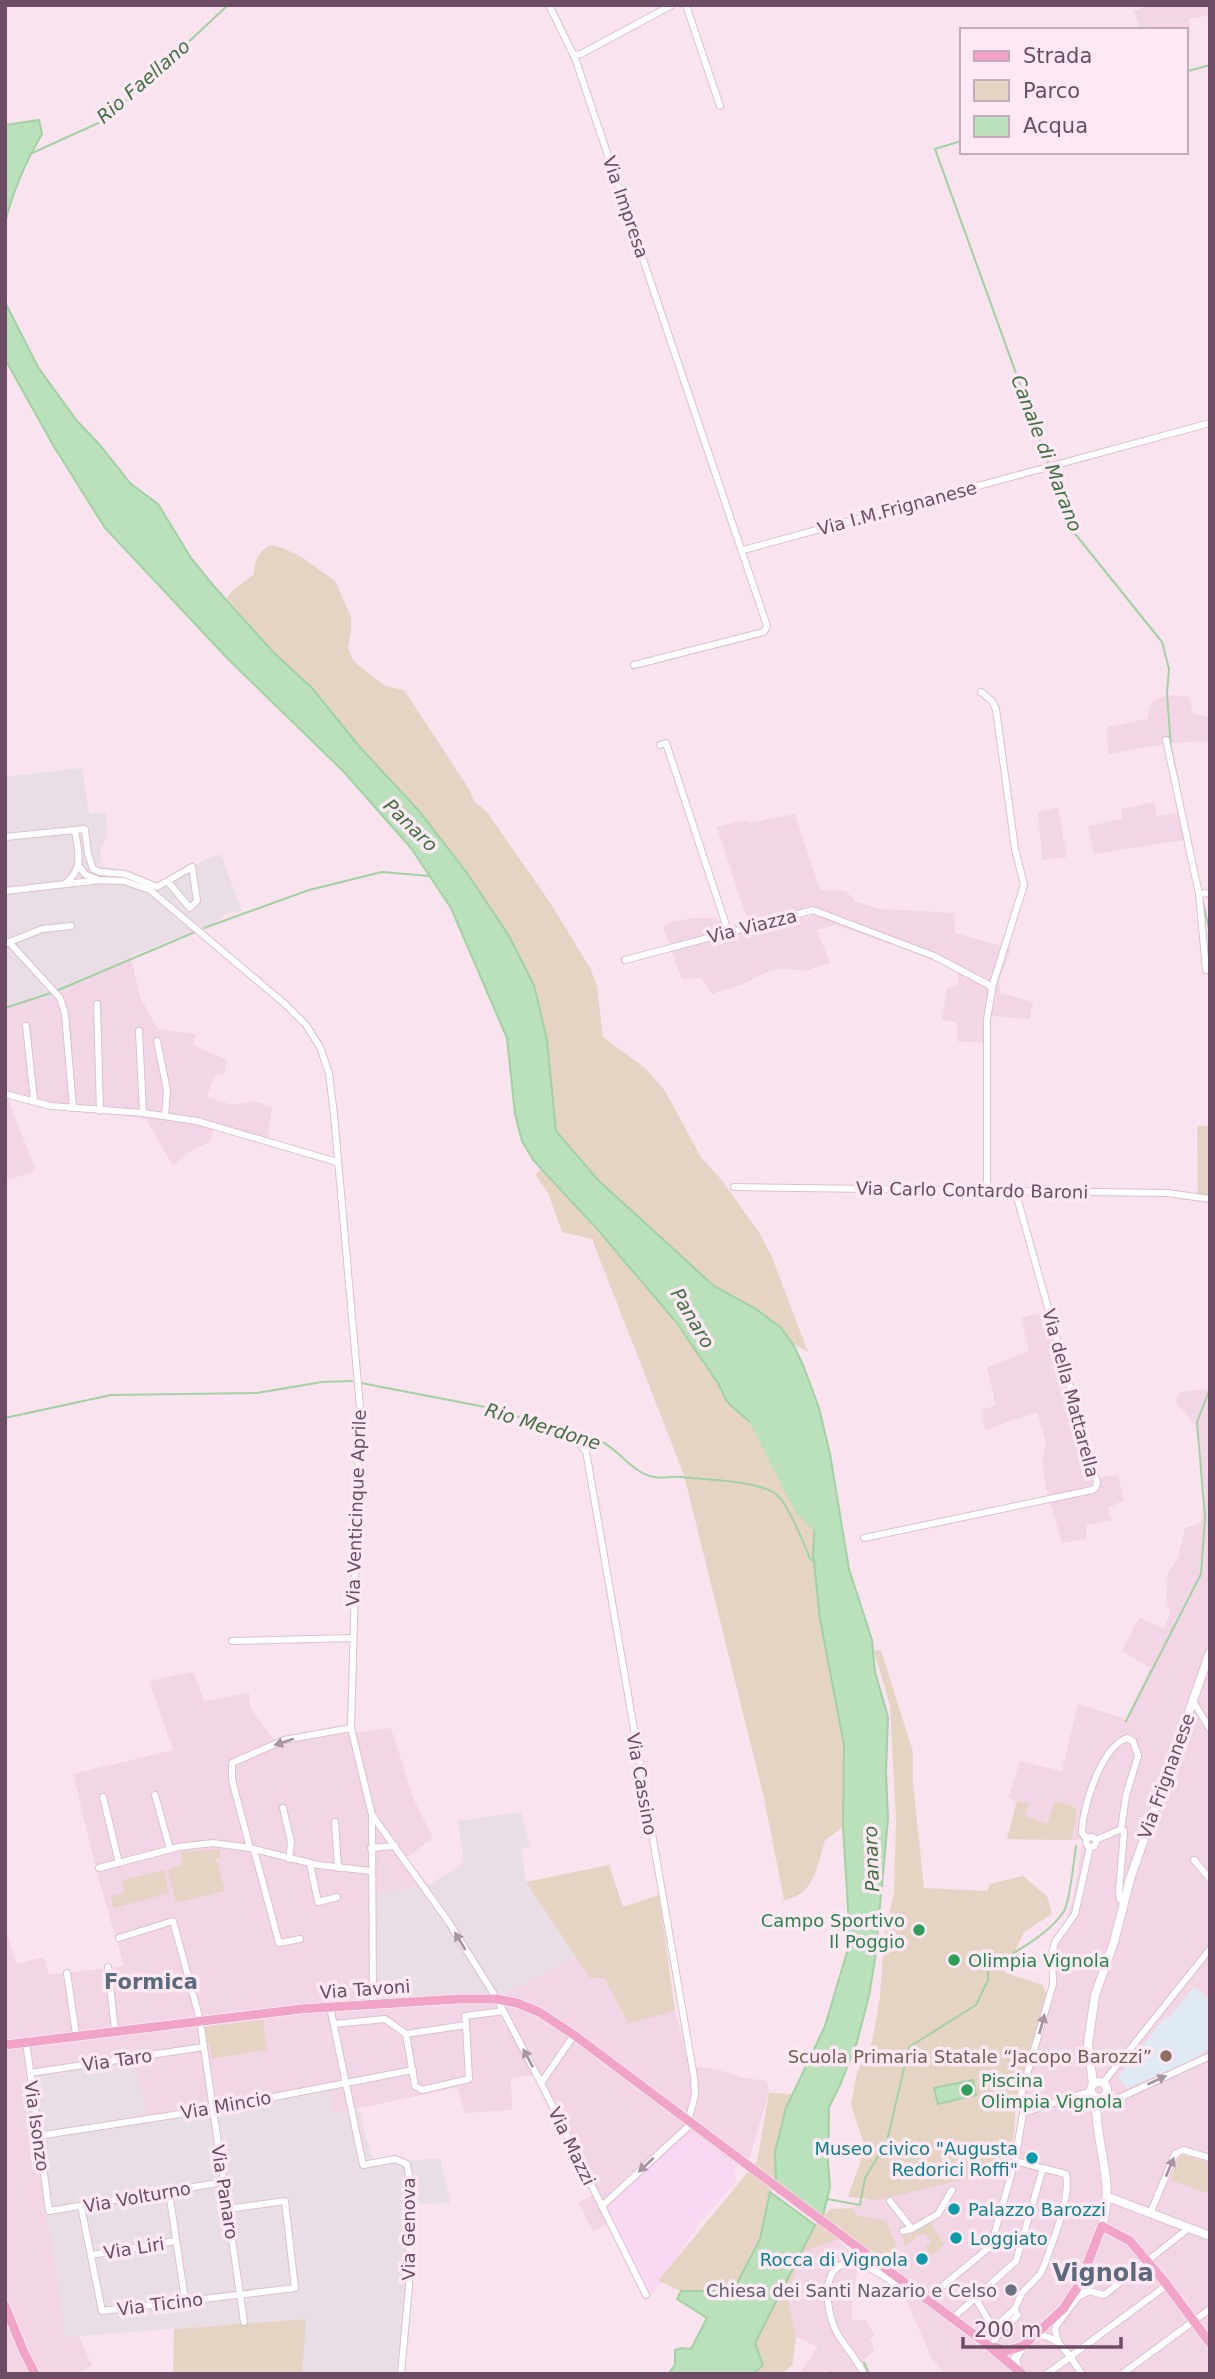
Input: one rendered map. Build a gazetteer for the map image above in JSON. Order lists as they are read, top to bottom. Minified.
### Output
{"streets":{"main road":["Via Frignanese","Via Tavoni"],"street":["Via Impresa","Via I.M.Frignanese","Via Viazza","Via Carlo Contardo Baroni","Via della Mattarella","Via Venticinque Aprile","Via Cassino","Via Taro","Via Mincio","Via Isonzo","Via Mazzi","Via Panaro","Via Volturno","Via Genova","Via Liri","Via Ticino"]},"crossings":[["Via Impresa","Via I.M.Frignanese"],["Via Carlo Contardo Baroni","Via della Mattarella"],["Via Venticinque Aprile","Via Tavoni"],["Via Venticinque Aprile","Via Mazzi"],["Via Cassino","Via Tavoni"],["Via Tavoni","Via Isonzo"],["Via Tavoni","Via Mazzi"],["Via Tavoni","Via Panaro"],["Via Tavoni","Via Genova"],["Via Taro","Via Isonzo"],["Via Taro","Via Panaro"],["Via Mincio","Via Isonzo"],["Via Mincio","Via Panaro"],["Via Mincio","Via Genova"],["Via Isonzo","Via Volturno"],["Via Panaro","Via Volturno"],["Via Panaro","Via Ticino"],["Via Volturno","Via Ticino"],["Via Liri","Via Ticino"]],"districts":["Formica","Vignola"],"water":["Rio Faellano","Canale di Marano","Panaro","Rio Merdone"],"places":["Campo Sportivo Il Poggio","Olimpia Vignola","Scuola Primaria Statale “Jacopo Barozzi”","Piscina Olimpia Vignola","Museo civico \"Augusta Redorici Roffi\"","Palazzo Barozzi","Loggiato","Rocca di Vignola","Chiesa dei Santi Nazario e Celso"],"legend":["Strada","Parco","Acqua"],"scale_bar":"200 m"}
